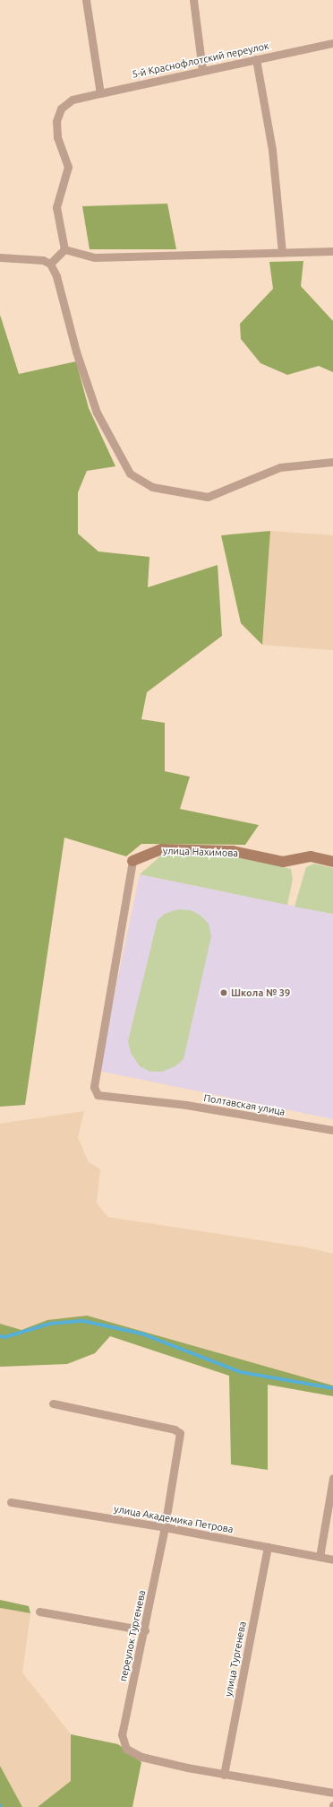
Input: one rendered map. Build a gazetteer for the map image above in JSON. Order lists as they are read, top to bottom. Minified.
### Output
{"streets":{"street":["5-й Краснофлотский переулок","улица Нахимова","Полтавская улица","улица Академика Петрова","переулок Тургенева","улица Тургенева"]},"crossings":[["улица Нахимова","Полтавская улица"],["улица Академика Петрова","переулок Тургенева"],["улица Академика Петрова","улица Тургенева"],["переулок Тургенева","улица Тургенева"]],"places":["Школа № 39"]}
